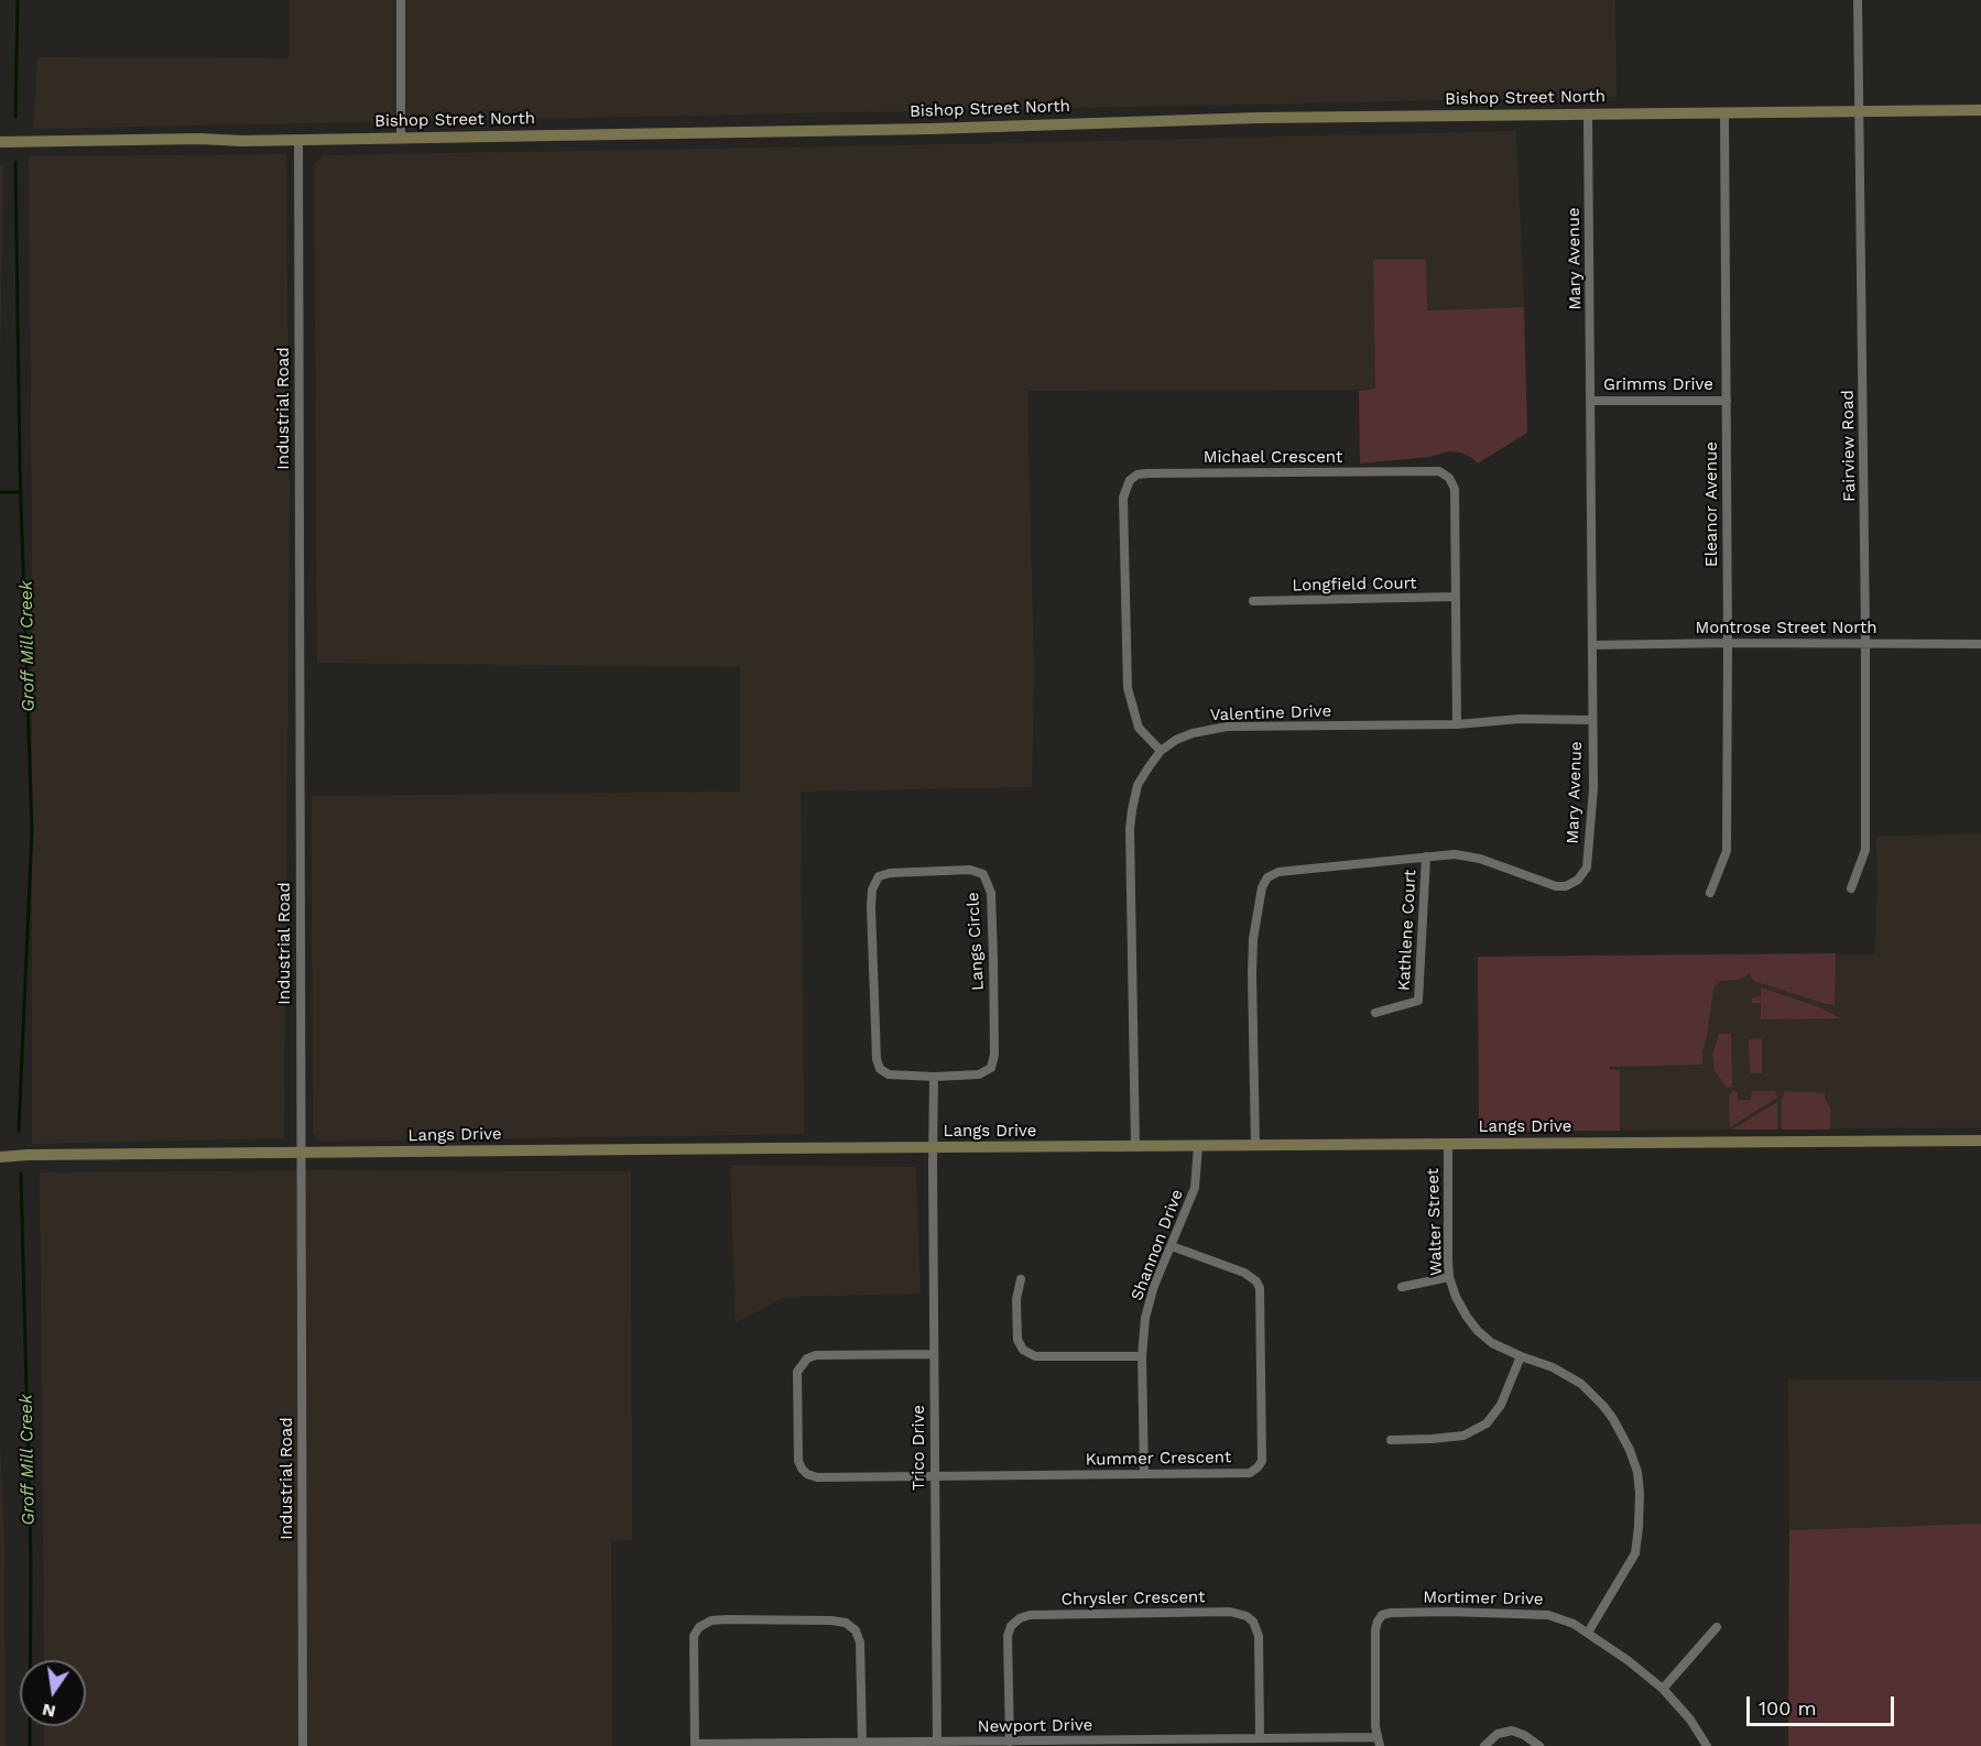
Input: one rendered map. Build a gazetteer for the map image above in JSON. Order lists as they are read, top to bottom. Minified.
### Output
{"streets":{"street":["Bishop Street North","Mary Avenue","Grimms Drive","Industrial Road","Fairview Road","Michael Crescent","Eleanor Avenue","Longfield Court","Montrose Street North","Valentine Drive","Kathlene Court","Langs Circle","Langs Drive","Walter Street","Shannon Drive","Trico Drive","Kummer Crescent","Chrysler Crescent","Mortimer Drive","Newport Drive"]},"crossings":[["Bishop Street North","Mary Avenue"],["Bishop Street North","Industrial Road"],["Bishop Street North","Fairview Road"],["Bishop Street North","Eleanor Avenue"],["Mary Avenue","Grimms Drive"],["Mary Avenue","Montrose Street North"],["Mary Avenue","Valentine Drive"],["Mary Avenue","Kathlene Court"],["Mary Avenue","Langs Drive"],["Grimms Drive","Eleanor Avenue"],["Industrial Road","Langs Drive"],["Fairview Road","Montrose Street North"],["Michael Crescent","Longfield Court"],["Michael Crescent","Valentine Drive"],["Eleanor Avenue","Montrose Street North"],["Valentine Drive","Langs Drive"],["Langs Drive","Walter Street"],["Langs Drive","Shannon Drive"],["Langs Drive","Trico Drive"],["Walter Street","Mortimer Drive"],["Shannon Drive","Kummer Crescent"],["Trico Drive","Kummer Crescent"],["Trico Drive","Newport Drive"],["Chrysler Crescent","Newport Drive"],["Mortimer Drive","Newport Drive"]],"water":["Groff Mill Creek"],"scale_bar":"100 m","north":"bottom"}
